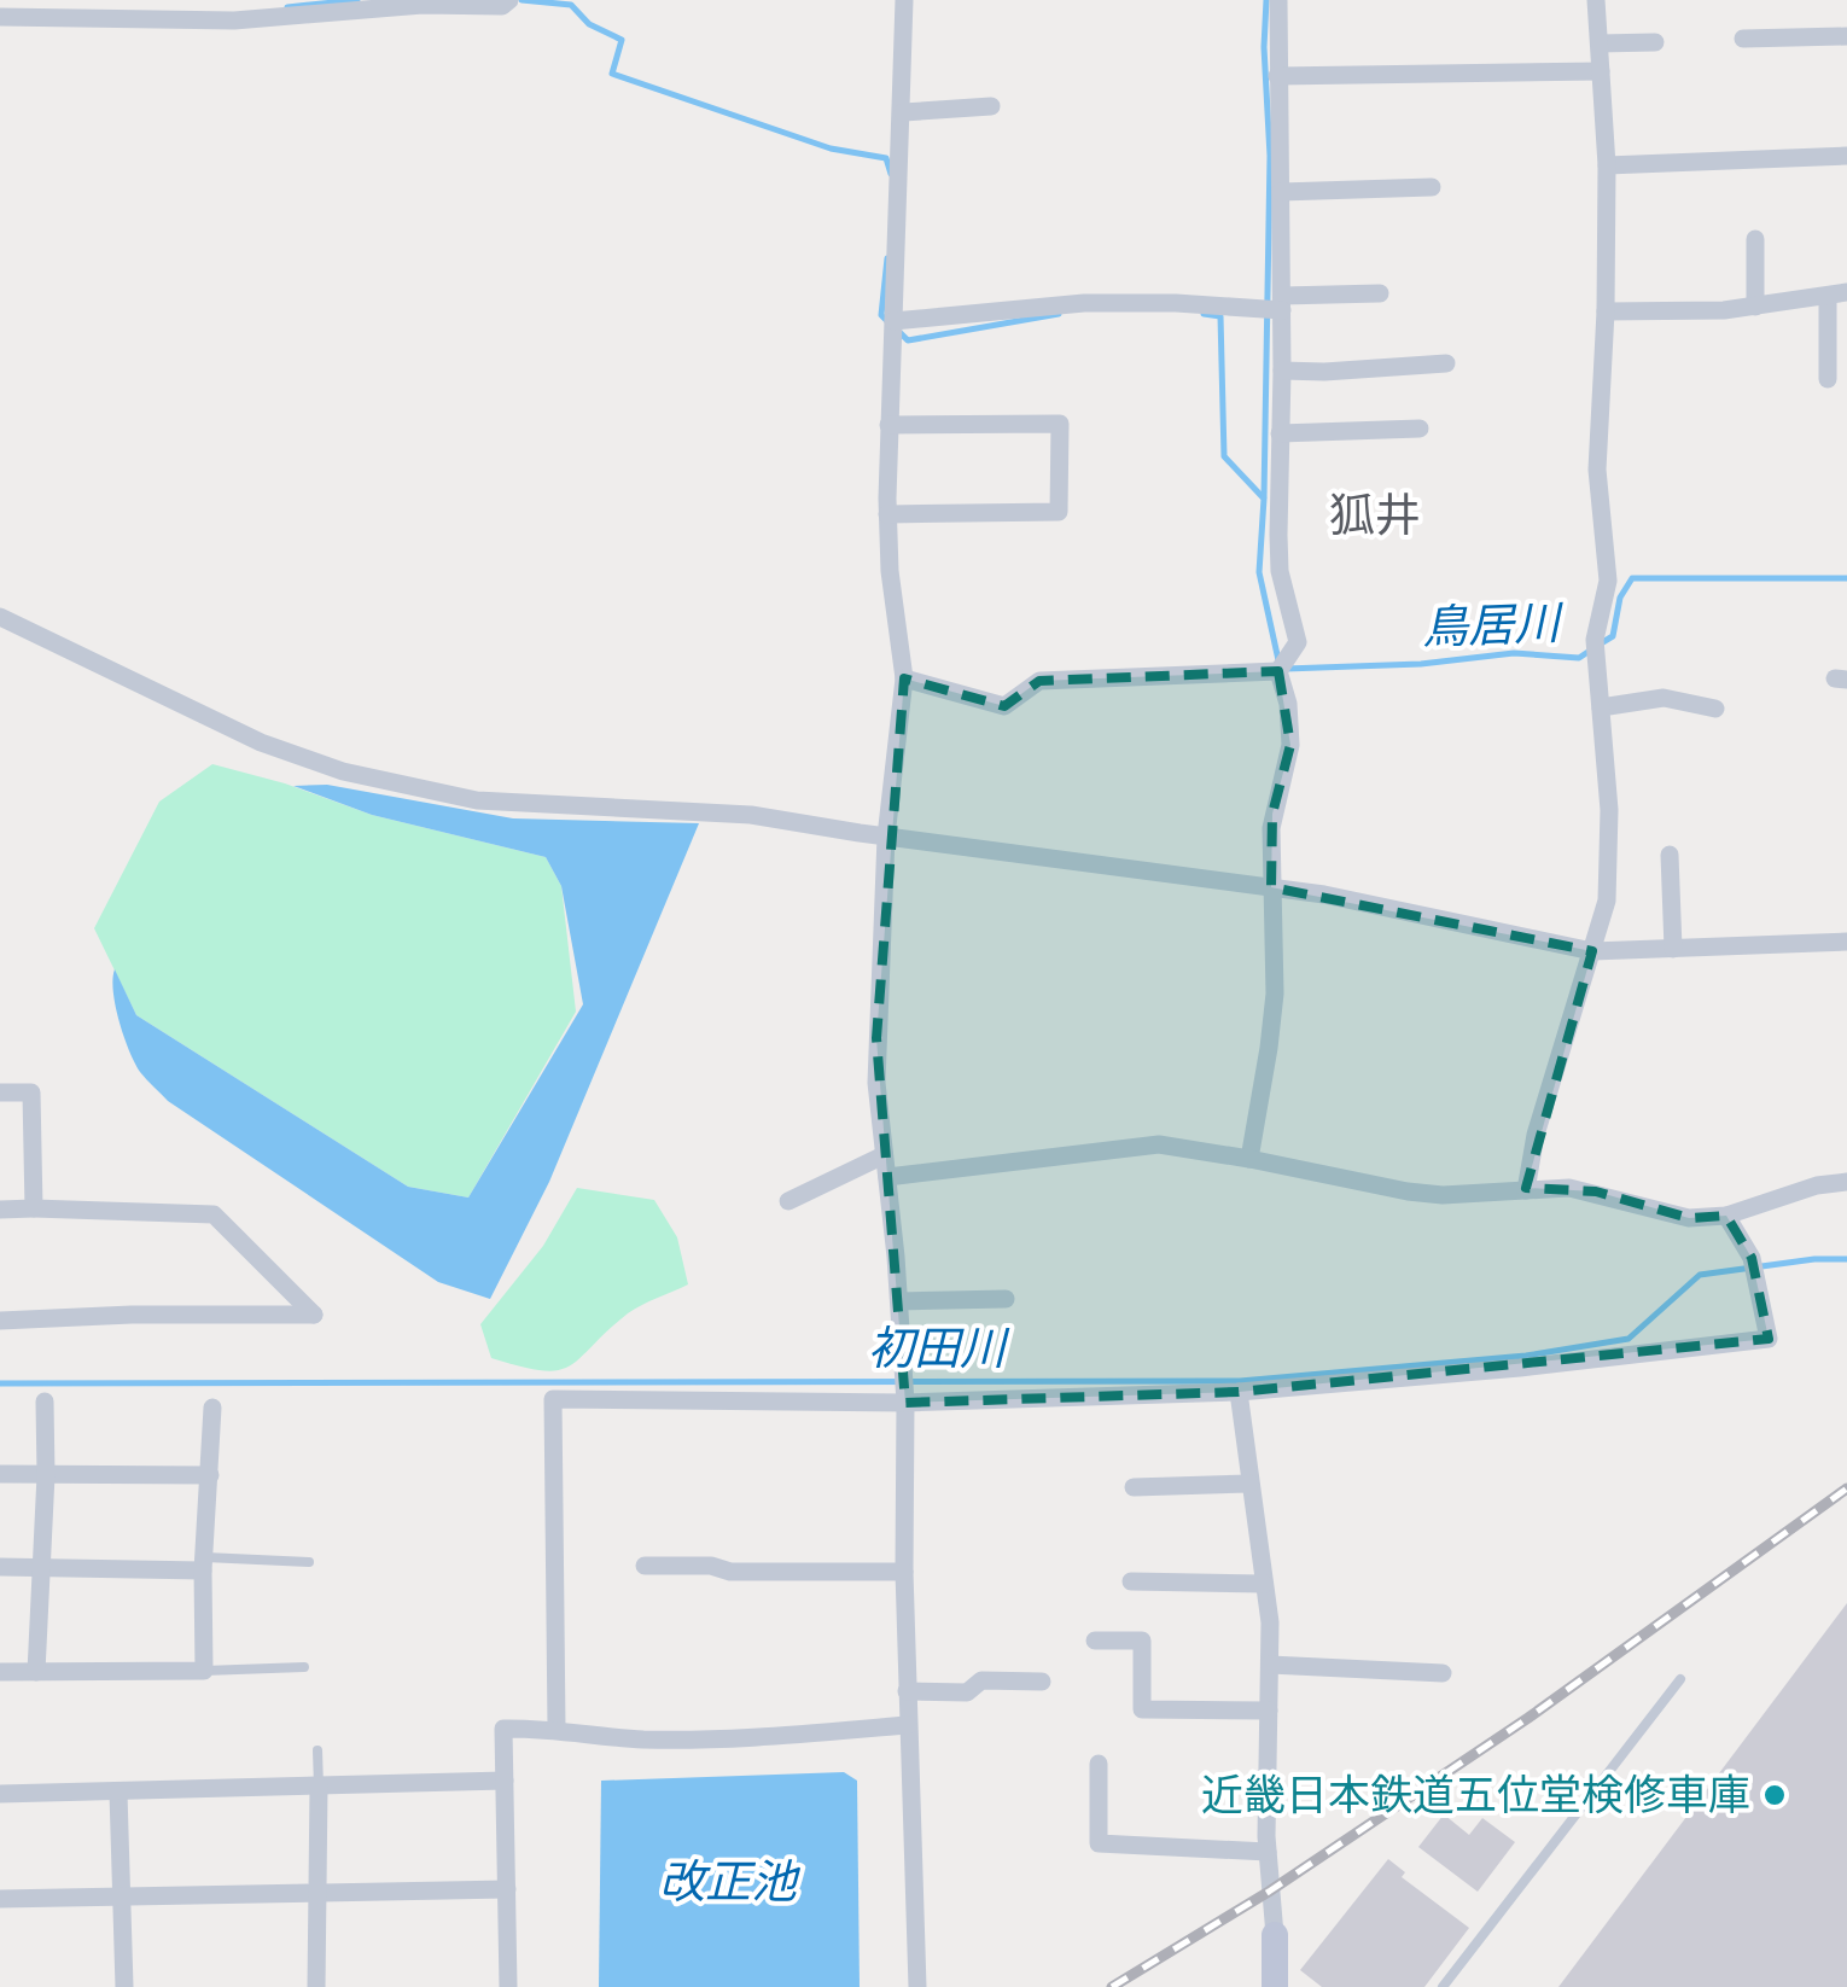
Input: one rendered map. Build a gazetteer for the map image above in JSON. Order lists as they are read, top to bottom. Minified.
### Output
{"districts":["狐井"],"water":["鳥居川","初田川","改正池"],"places":["近畿日本鉄道五位堂検修車庫"]}
